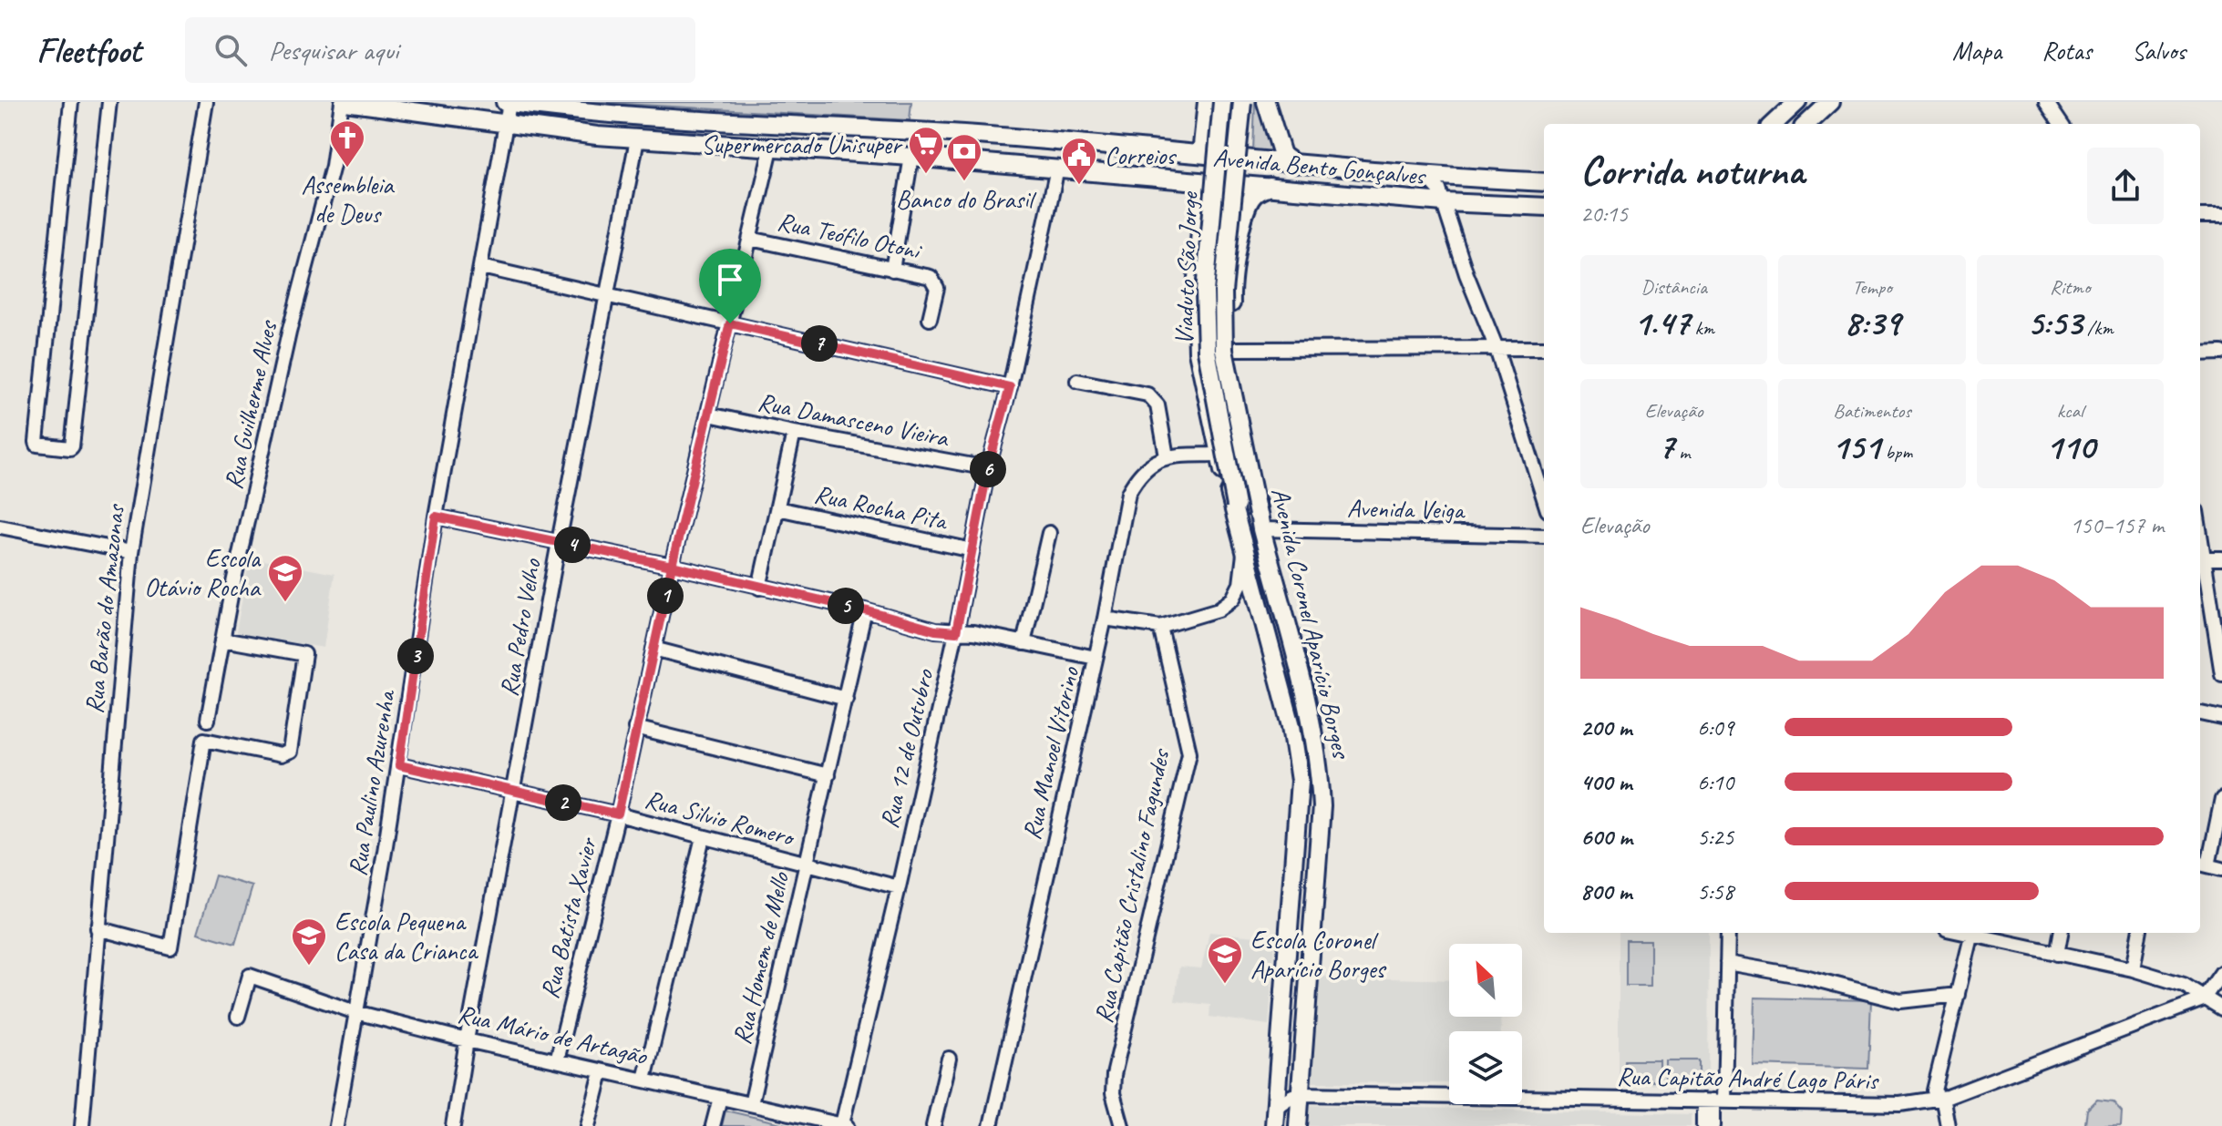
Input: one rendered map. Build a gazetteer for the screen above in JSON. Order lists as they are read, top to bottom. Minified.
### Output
{"streets":{"main road":["Avenida Bento Gonçalves","Viaduto São Jorge","Avenida Coronel Aparício Borges"],"street":["Rua Teófilo Otoni","Rua Guilherme Alves","Rua Damasceno Vieira","Rua Rocha Pita","Avenida Veiga","Rua Barão do Amazonas","Rua Pedro Velho","Rua 12 de Outubro","Rua Manoel Vitorino","Rua Paulino Azurenha","Rua Silvio Romero","Rua Capitão Cristalino Fagundes","Rua Batista Xavier","Rua Homem de Mello","Rua Mário de Artagão","Rua Capitão André Lago Páris"]},"crossings":[["Avenida Bento Gonçalves","Rua Guilherme Alves"],["Avenida Bento Gonçalves","Avenida Coronel Aparício Borges"],["Avenida Bento Gonçalves","Rua Pedro Velho"],["Avenida Bento Gonçalves","Rua 12 de Outubro"],["Avenida Bento Gonçalves","Rua Paulino Azurenha"],["Avenida Bento Gonçalves","Rua Batista Xavier"],["Rua Teófilo Otoni","Rua Batista Xavier"],["Viaduto São Jorge","Avenida Veiga"],["Viaduto São Jorge","Avenida Coronel Aparício Borges"],["Rua Damasceno Vieira","Rua 12 de Outubro"],["Rua Damasceno Vieira","Rua Batista Xavier"],["Rua Rocha Pita","Rua 12 de Outubro"],["Avenida Veiga","Avenida Coronel Aparício Borges"],["Avenida Coronel Aparício Borges","Rua Capitão André Lago Páris"],["Rua Pedro Velho","Rua Silvio Romero"],["Rua Pedro Velho","Rua Mário de Artagão"],["Rua 12 de Outubro","Rua Silvio Romero"],["Rua 12 de Outubro","Rua Mário de Artagão"],["Rua Paulino Azurenha","Rua Silvio Romero"],["Rua Paulino Azurenha","Rua Mário de Artagão"],["Rua Silvio Romero","Rua Batista Xavier"],["Rua Silvio Romero","Rua Homem de Mello"],["Rua Batista Xavier","Rua Mário de Artagão"],["Rua Homem de Mello","Rua Mário de Artagão"]],"places":{"church":["Assembleia de Deus"],"supermarket":["Supermercado Unisuper"],"bank":["Banco do Brasil"],"public building":["Correios"],"school or university":["Escola Otávio Rocha","Escola Pequena Casa da Crianca","Escola Coronel Aparício Borges"]},"north":"top left","page":{"header":"Fleetfoot","search":"Pesquisar aqui","nav":["Mapa","Rotas","Salvos"],"heading":["Corrida noturna","20:15"],"stats":[["Distância","1.47 km"],["Tempo","8:39"],["Ritmo","5:53 /km"],["Elevação","7 m"],["Batimentos","151 bpm"],["kcal","110"]],"pins":["7","6","4","1","5","3","2"],"chart":["Elevação","150–157 m"],"list":[{"name":"200 m","note":"6:09"},{"name":"400 m","note":"6:10"},{"name":"600 m","note":"5:25"},{"name":"800 m","note":"5:58"}]}}
